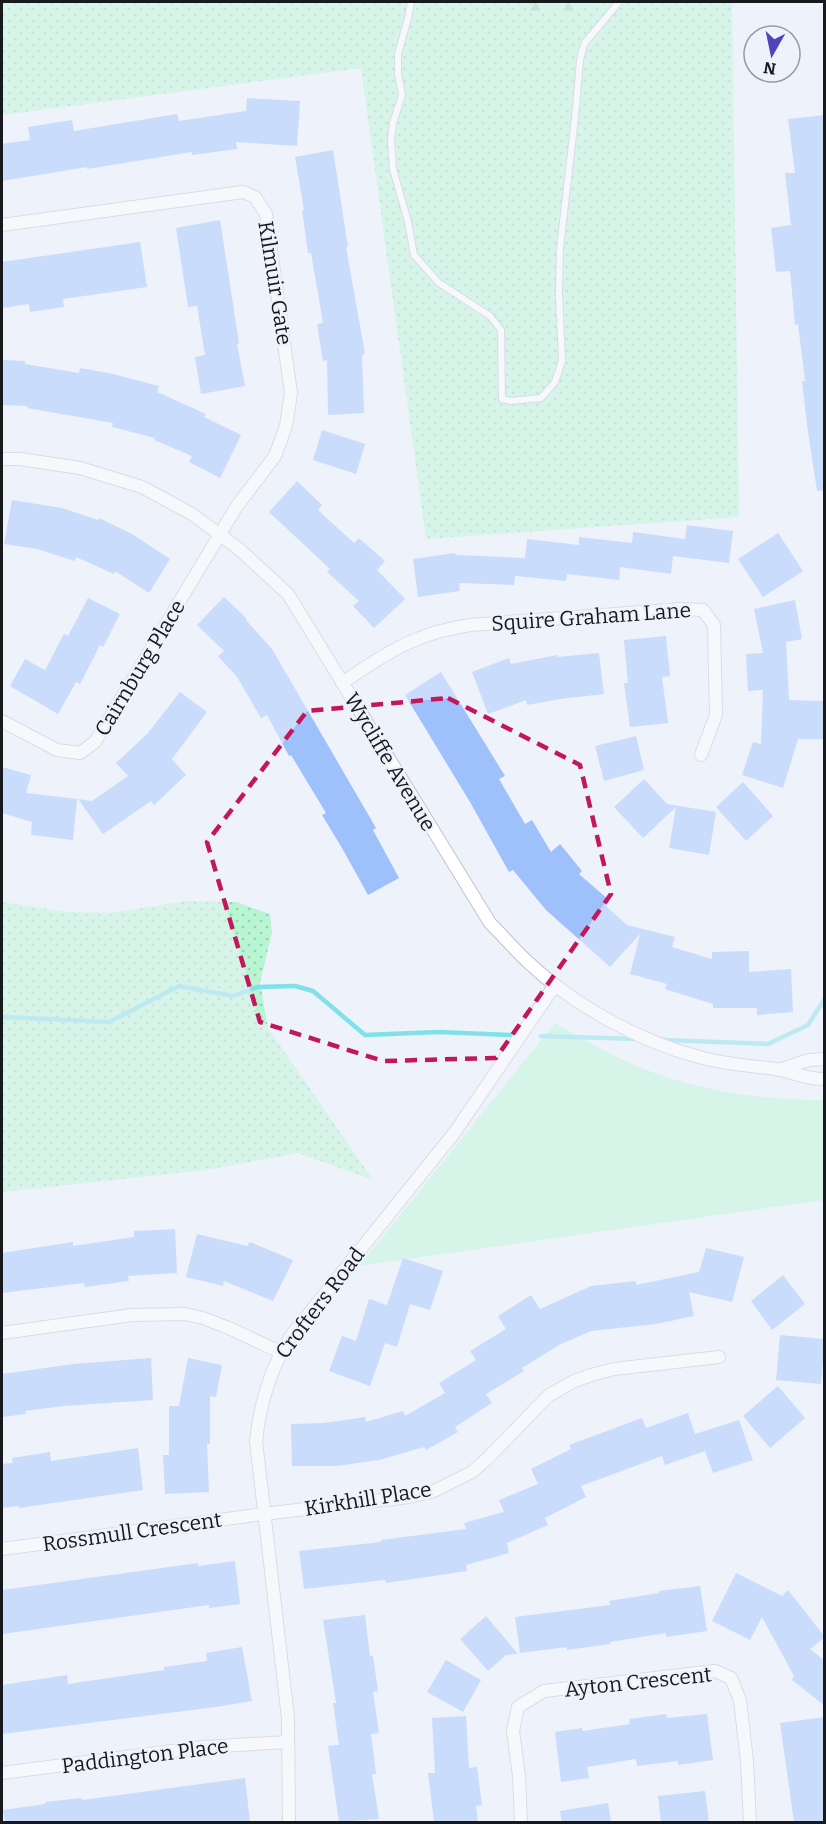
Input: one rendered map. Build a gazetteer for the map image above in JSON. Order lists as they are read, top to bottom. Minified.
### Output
{"streets":{"street":["Kilmuir Gate","Squire Graham Lane","Cairnburg Place","Wycliffe Avenue","Crofters Road","Kirkhill Place","Rossmull Crescent","Ayton Crescent","Paddington Place"]},"crossings":[["Kilmuir Gate","Cairnburg Place"],["Kilmuir Gate","Wycliffe Avenue"],["Squire Graham Lane","Wycliffe Avenue"],["Cairnburg Place","Wycliffe Avenue"],["Wycliffe Avenue","Crofters Road"],["Crofters Road","Kirkhill Place"],["Crofters Road","Rossmull Crescent"],["Crofters Road","Paddington Place"],["Kirkhill Place","Rossmull Crescent"]],"north":"bottom"}
